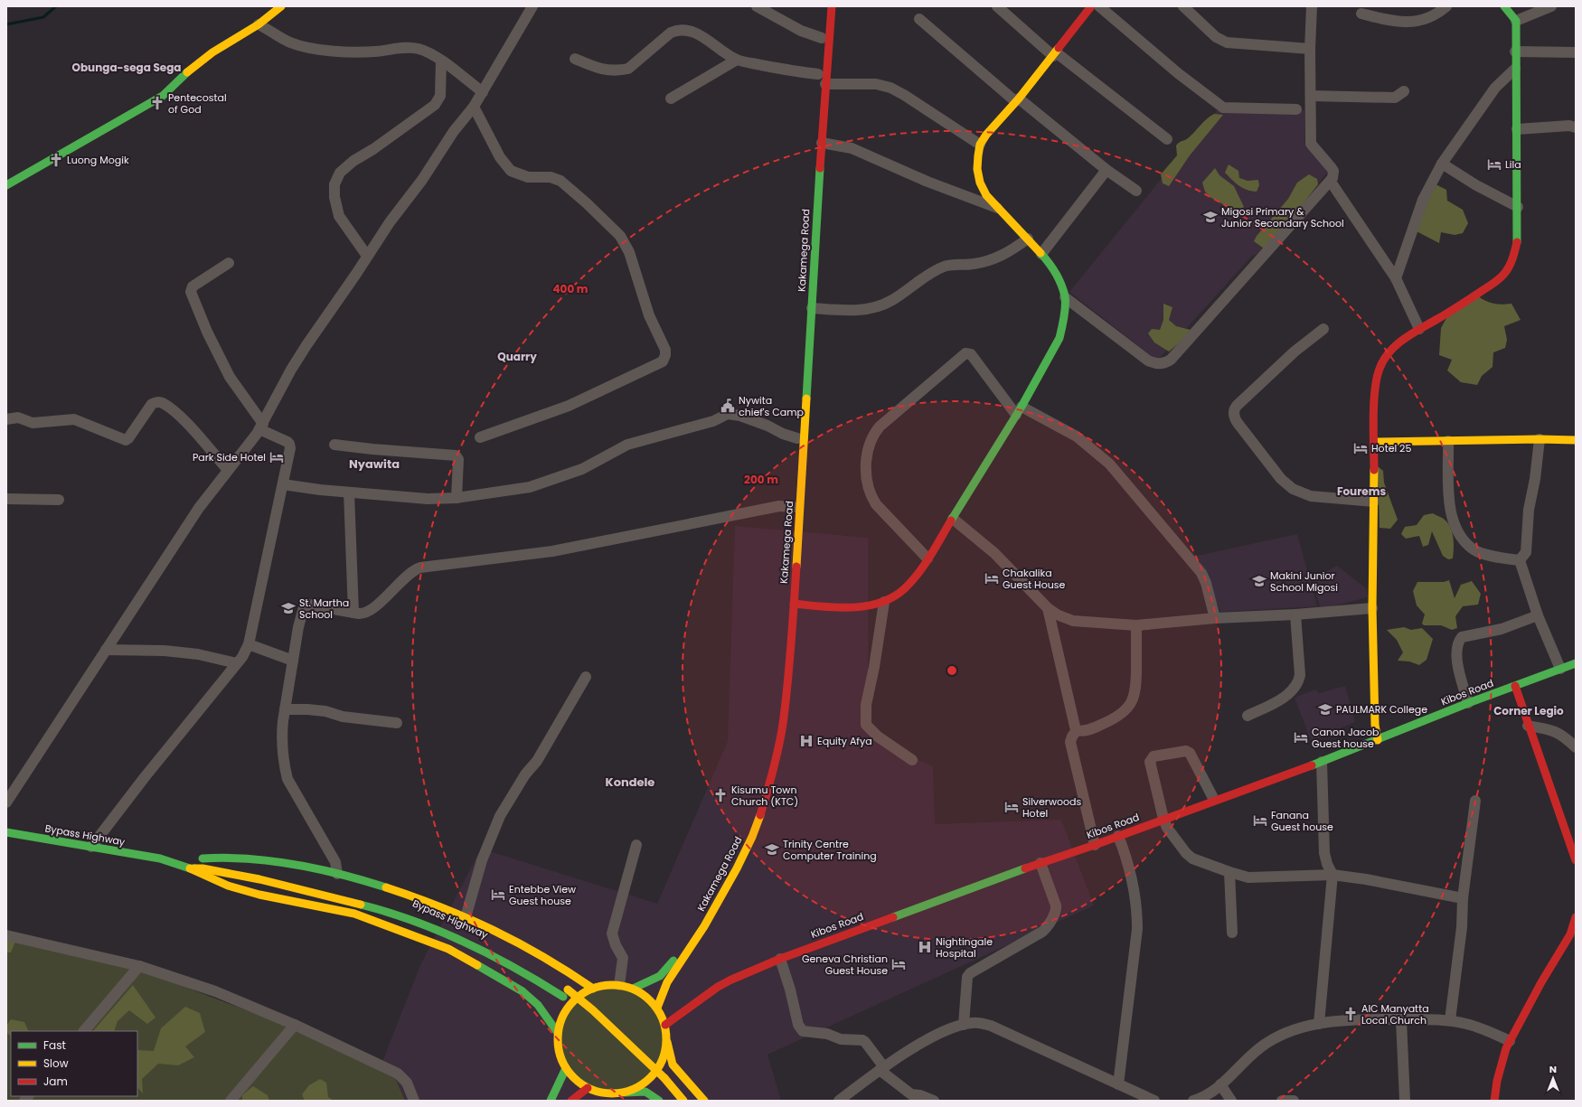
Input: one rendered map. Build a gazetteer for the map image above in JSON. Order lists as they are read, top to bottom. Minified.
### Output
{"streets":{"main road":["Kakamega Road","Kibos Road","Bypass Highway"]},"crossings":[["Kakamega Road","Kibos Road"]],"districts":["Obunga-sega Sega","Quarry","Nyawita","Fourems","Corner Legio","Kondele"],"places":{"church":["Pentecostal of God","Luong Mogik","Kisumu Town Church (KTC)","AIC Manyatta Local Church"],"hotel":["Lila","Hotel 25","Park Side Hotel","Chakalika Guest House","Canon Jacob Guest house","Silverwoods Hotel","Fanana Guest house","Entebbe View Guest house","Geneva Christian Guest House"],"school or university":["Migosi Primary & Junior Secondary School","Makini Junior School Migosi","St. Martha School","PAULMARK College","Trinity Centre Computer Training"],"public building":["Nywita chief's Camp"],"hospital":["Equity Afya","Nightingale Hospital"]},"legend":["Fast","Slow","Jam"],"north":"top","rings":["400 m","200 m"]}
